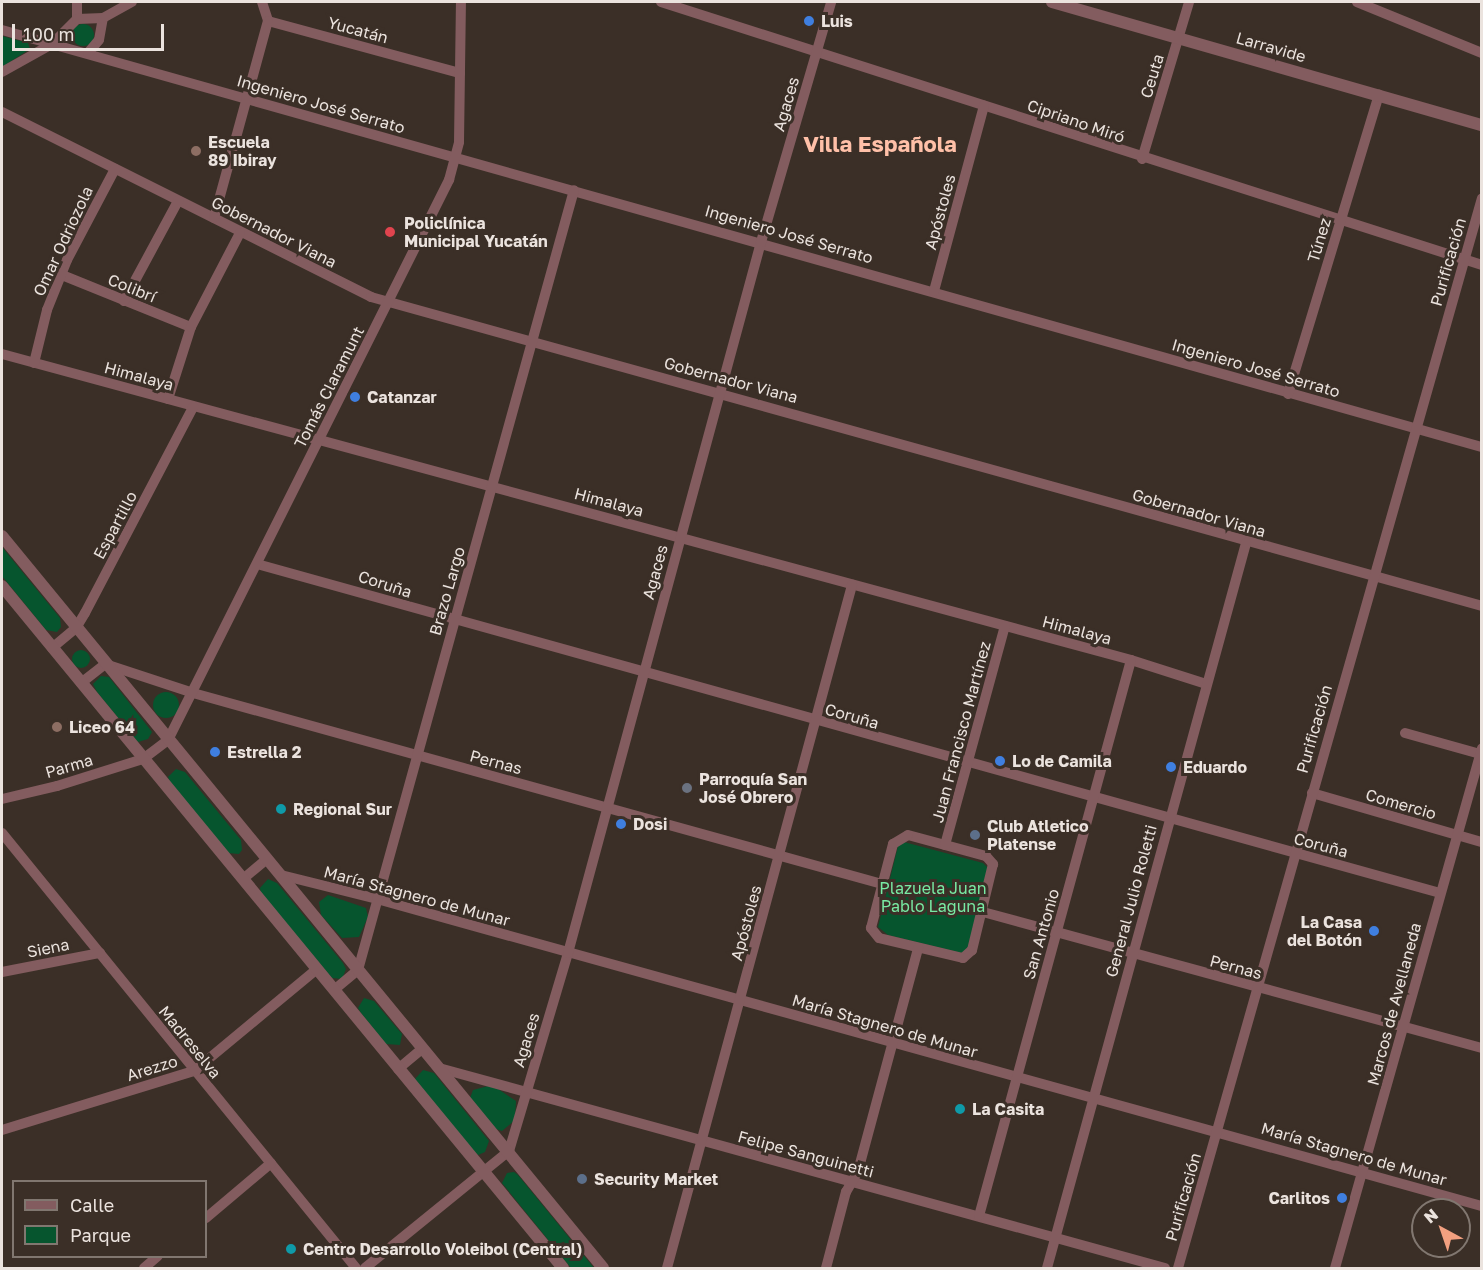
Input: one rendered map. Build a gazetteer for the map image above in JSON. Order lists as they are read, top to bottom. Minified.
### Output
{"streets":{"street":["Yucatán","Larravide","Ceuta","Ingeniero José Serrato","Agaces","Cipriano Miró","Apóstoles","Gobernador Viana","Túnez","Omar Odriozola","Purificación","Colibrí","Himalaya","Tomás Claramunt","Espartillo","Coruña","Brazo Largo","Juan Francisco Martínez","Pernas","Parma","Comercio","María Stagnero de Munar","General Julio Roletti","San Antonio","Siena","Marcos de Avellaneda","Madreselva","Arezzo","Felipe Sanguinetti"]},"crossings":[["Yucatán","Tomás Claramunt"],["Larravide","Ceuta"],["Larravide","Túnez"],["Ceuta","Cipriano Miró"],["Ingeniero José Serrato","Agaces"],["Ingeniero José Serrato","Apóstoles"],["Ingeniero José Serrato","Túnez"],["Ingeniero José Serrato","Purificación"],["Ingeniero José Serrato","Tomás Claramunt"],["Ingeniero José Serrato","Brazo Largo"],["Agaces","Cipriano Miró"],["Agaces","Gobernador Viana"],["Agaces","Himalaya"],["Agaces","Coruña"],["Agaces","Pernas"],["Agaces","María Stagnero de Munar"],["Agaces","Felipe Sanguinetti"],["Cipriano Miró","Apóstoles"],["Cipriano Miró","Túnez"],["Cipriano Miró","Purificación"],["Apóstoles","Himalaya"],["Apóstoles","Coruña"],["Apóstoles","Pernas"],["Apóstoles","María Stagnero de Munar"],["Apóstoles","Felipe Sanguinetti"],["Gobernador Viana","Omar Odriozola"],["Gobernador Viana","Purificación"],["Gobernador Viana","Tomás Claramunt"],["Gobernador Viana","Brazo Largo"],["Gobernador Viana","General Julio Roletti"],["Omar Odriozola","Colibrí"],["Omar Odriozola","Himalaya"],["Purificación","Coruña"],["Purificación","Pernas"],["Purificación","Comercio"],["Purificación","María Stagnero de Munar"],["Himalaya","Tomás Claramunt"],["Himalaya","Espartillo"],["Himalaya","Brazo Largo"],["Himalaya","Juan Francisco Martínez"],["Himalaya","General Julio Roletti"],["Himalaya","San Antonio"],["Tomás Claramunt","Coruña"],["Tomás Claramunt","Pernas"],["Tomás Claramunt","Parma"],["Coruña","Brazo Largo"],["Coruña","Juan Francisco Martínez"],["Coruña","General Julio Roletti"],["Coruña","San Antonio"],["Coruña","Marcos de Avellaneda"],["Brazo Largo","Pernas"],["Brazo Largo","María Stagnero de Munar"],["Juan Francisco Martínez","Pernas"],["Pernas","General Julio Roletti"],["Pernas","San Antonio"],["Pernas","Marcos de Avellaneda"],["Comercio","Marcos de Avellaneda"],["María Stagnero de Munar","General Julio Roletti"],["María Stagnero de Munar","San Antonio"],["María Stagnero de Munar","Marcos de Avellaneda"],["General Julio Roletti","Felipe Sanguinetti"],["San Antonio","Felipe Sanguinetti"],["Siena","Madreselva"],["Madreselva","Arezzo"]],"districts":["Villa Española"],"parks":["Plazuela Juan Pablo Laguna"],"places":["Luis","Escuela 89 Ibiray","Policlínica Municipal Yucatán","Catanzar","Liceo 64","Estrella 2","Lo de Camila","Eduardo","Parroquía San José Obrero","Regional Sur","Dosi","Club Atletico Platense","La Casa del Botón","La Casita","Security Market","Carlitos","Centro Desarrollo Voleibol (Central)"],"legend":["Calle","Parque"],"scale_bar":"100 m","north":"top left"}
